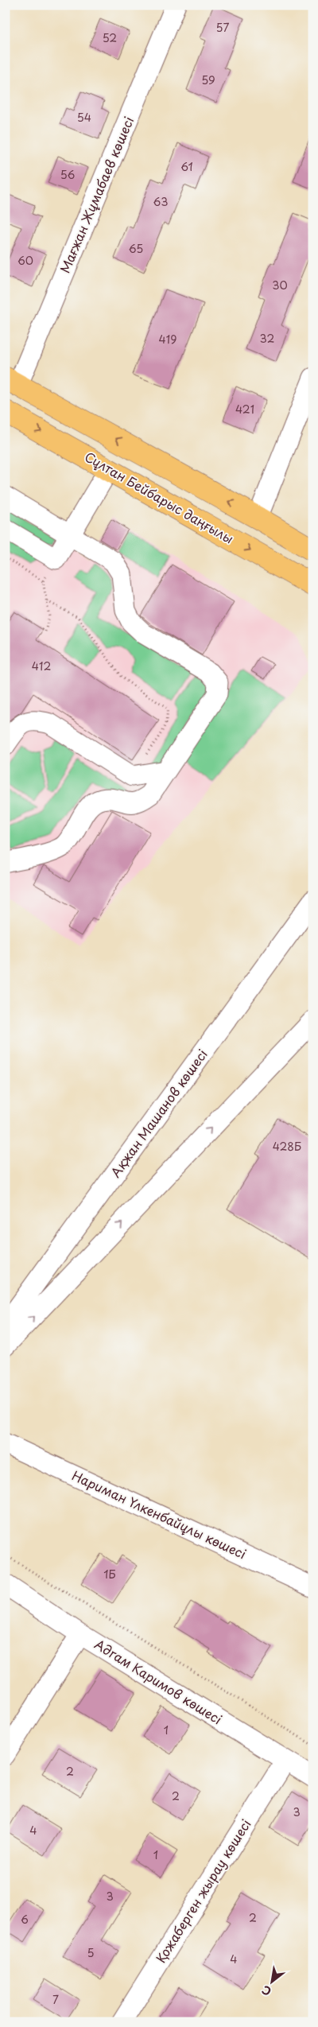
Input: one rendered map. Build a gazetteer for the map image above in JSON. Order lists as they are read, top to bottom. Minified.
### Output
{"streets":{"main road":["Сұлтан Бейбарыс даңғылы"],"street":["Мағжан Жұмабаев көшесі","Ақжан Машанов көшесі","Нариман Үлкенбайұлы көшесі","Адгам Каримов көшесі","Қожаберген жырау көшесі"]},"crossings":[["Адгам Каримов көшесі","Қожаберген жырау көшесі"]],"house_numbers":["57","52","59","54","61","56","63","65","60","30","32","419","421","412","428Б","1Б","1","2","2","3","4","1","3","2","6","5","4","7"],"north":"bottom left"}
